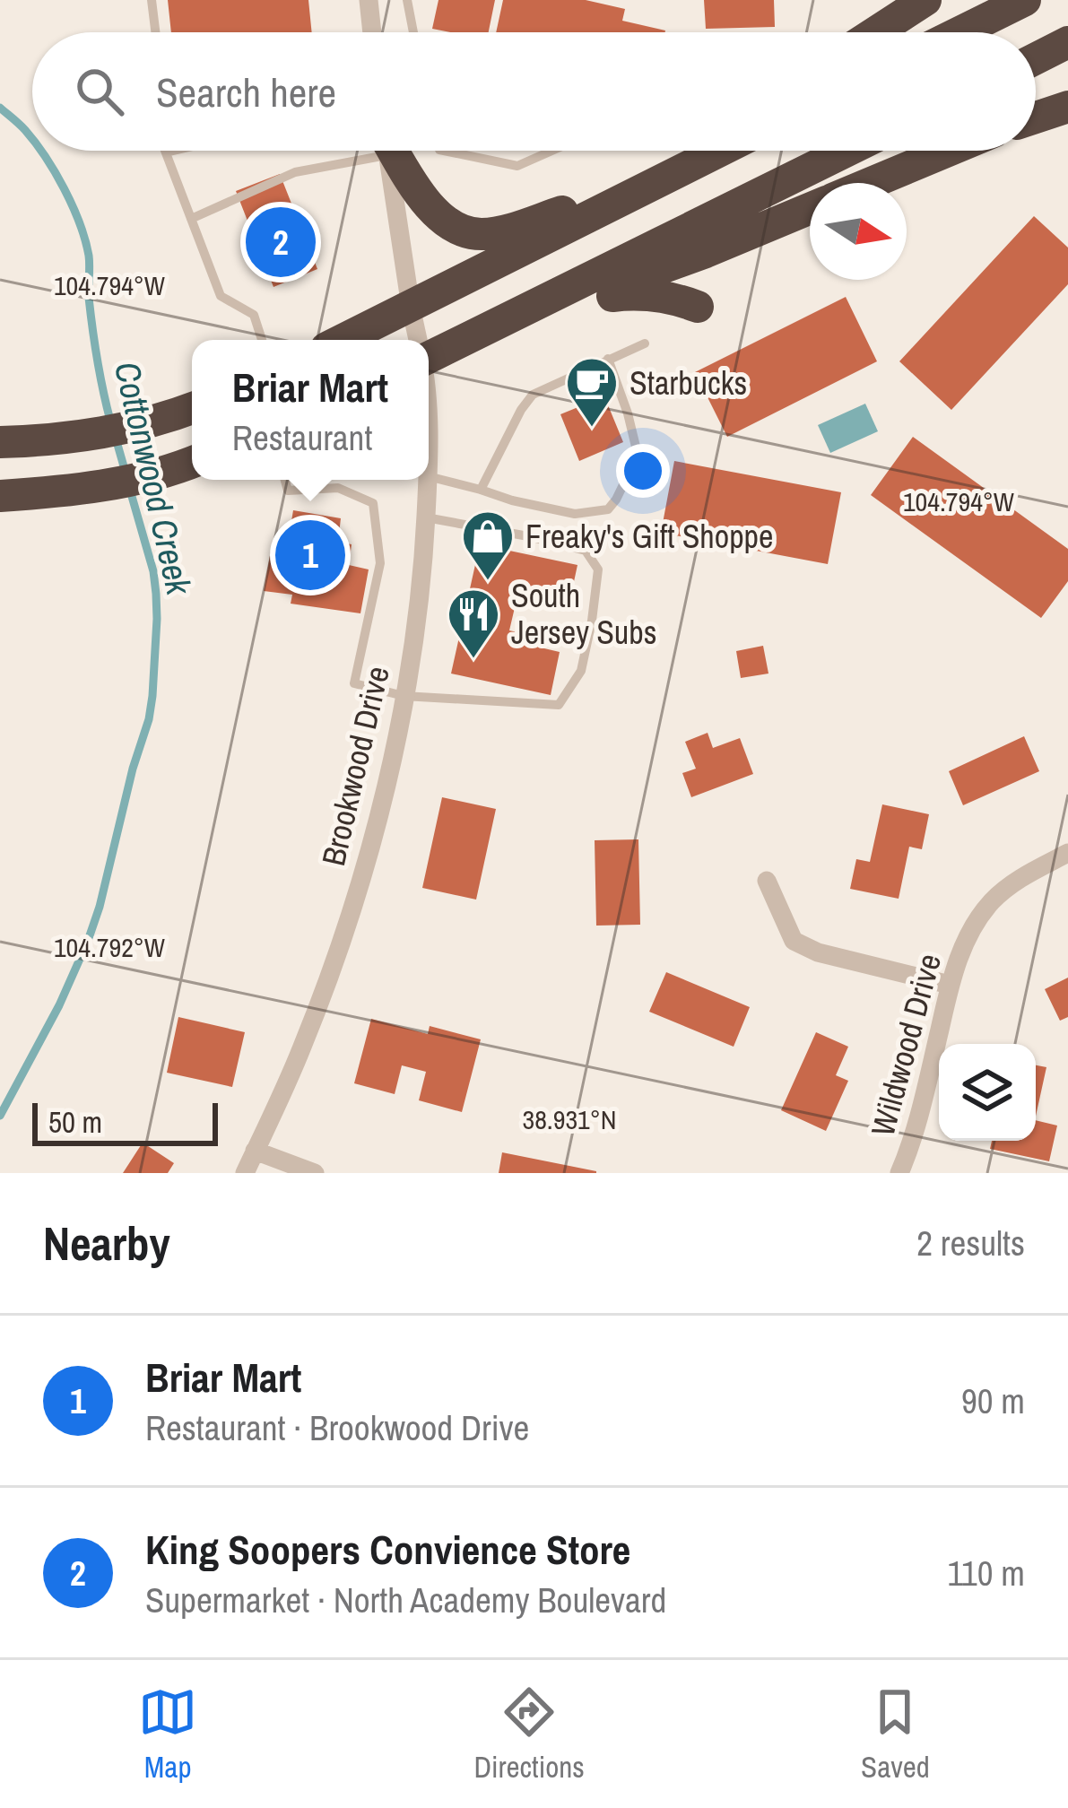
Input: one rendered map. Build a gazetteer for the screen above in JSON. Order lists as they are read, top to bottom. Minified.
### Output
{"streets":{"street":["Brookwood Drive","Wildwood Drive"]},"water":["Cottonwood Creek"],"places":{"cafe":["Starbucks"],"shop":["Freaky's Gift Shoppe"],"restaurant":["South Jersey Subs"]},"scale_bar":"50 m","north":"right","page":{"search":"Search here","pins":["2","1"],"popup":["Briar Mart","Restaurant"],"scale":"50 m","heading":["Nearby","2 results"],"list":[{"mark":"1","name":"Briar Mart","note":"Restaurant · Brookwood Drive","value":"90 m"},{"mark":"2","name":"King Soopers Convience Store","note":"Supermarket · North Academy Boulevard","value":"110 m"}],"nav":["Map","Directions","Saved"]},"coordinates":["104.794°W","104.792°W","38.931°N"]}
